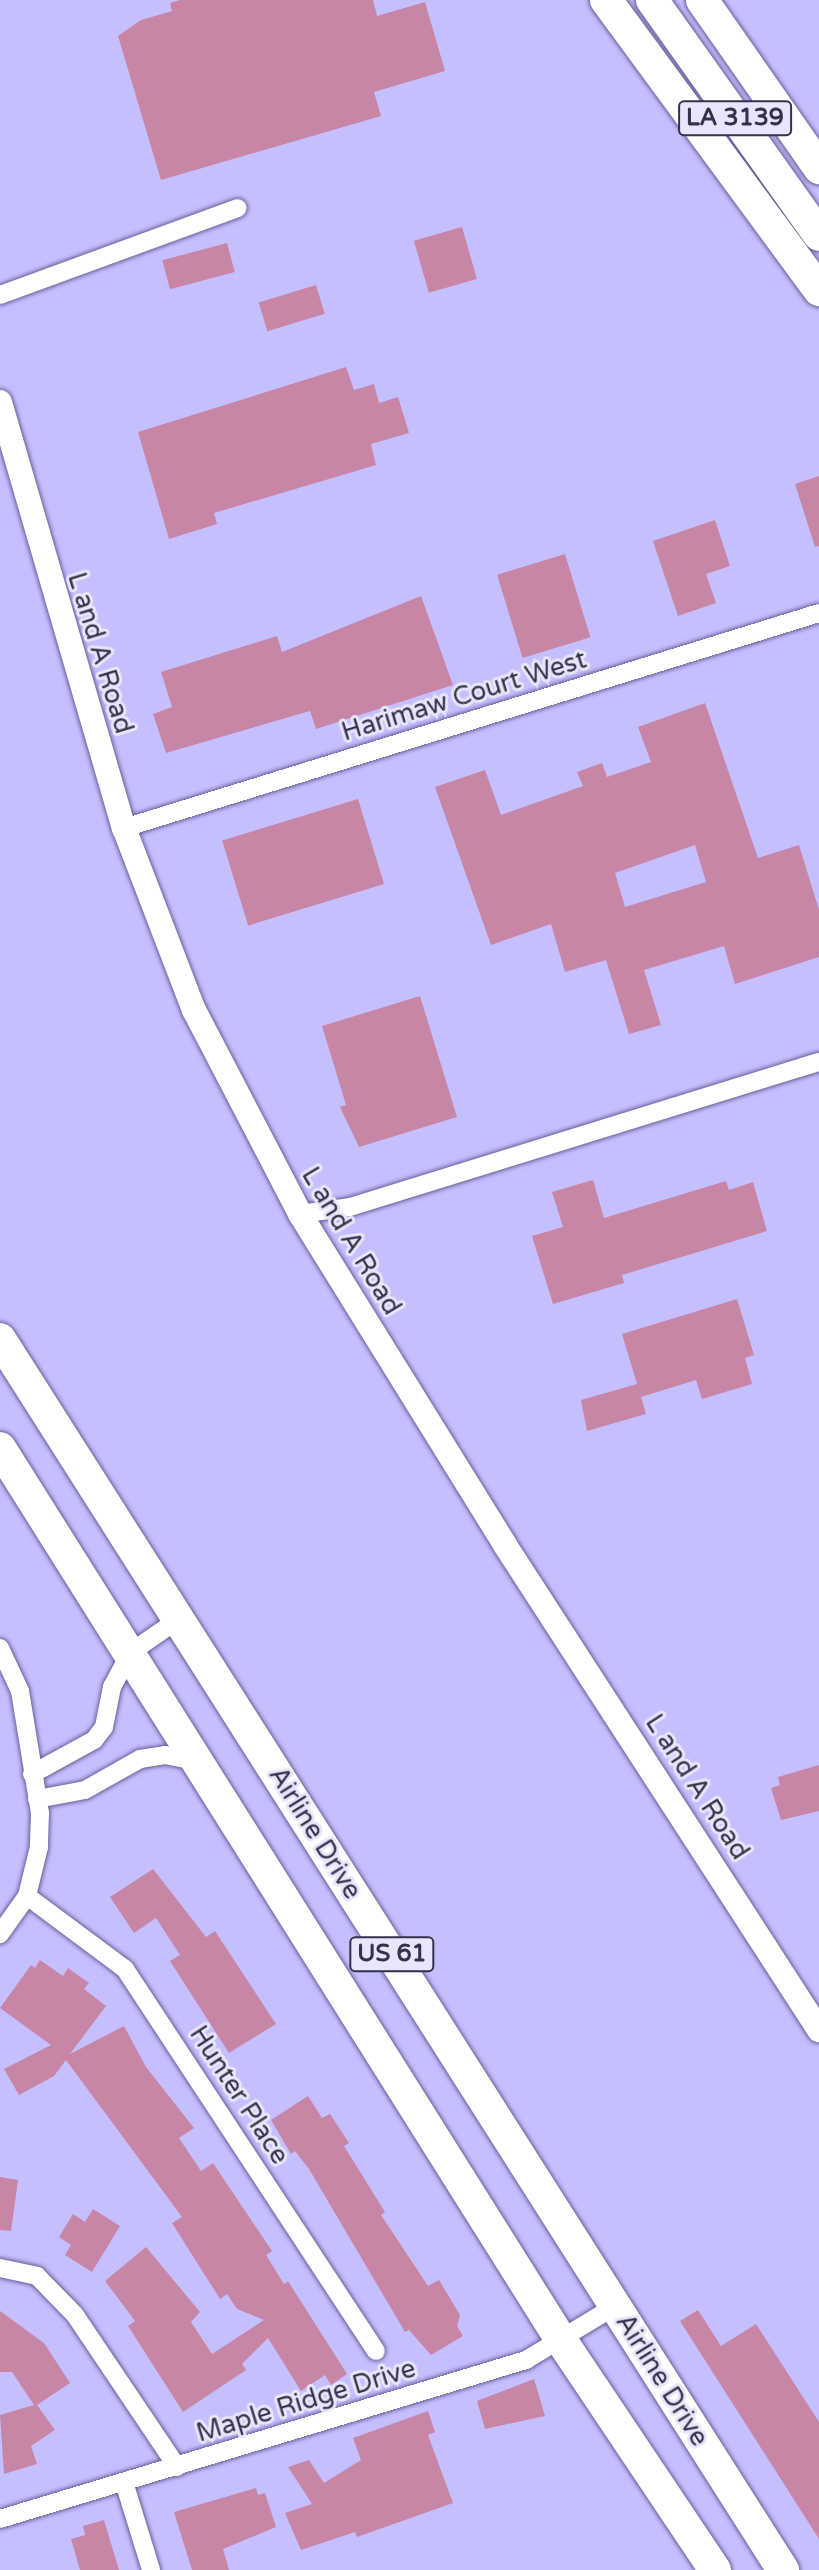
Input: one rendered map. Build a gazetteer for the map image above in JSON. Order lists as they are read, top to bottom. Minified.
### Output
{"streets":{"highway":["LA 3139","Airline Drive","US 61"],"street":["L and A Road","Harimaw Court West","Hunter Place","Maple Ridge Drive"]},"crossings":[["L and A Road","Harimaw Court West"],["Airline Drive","Maple Ridge Drive"],["US 61","Maple Ridge Drive"]]}
